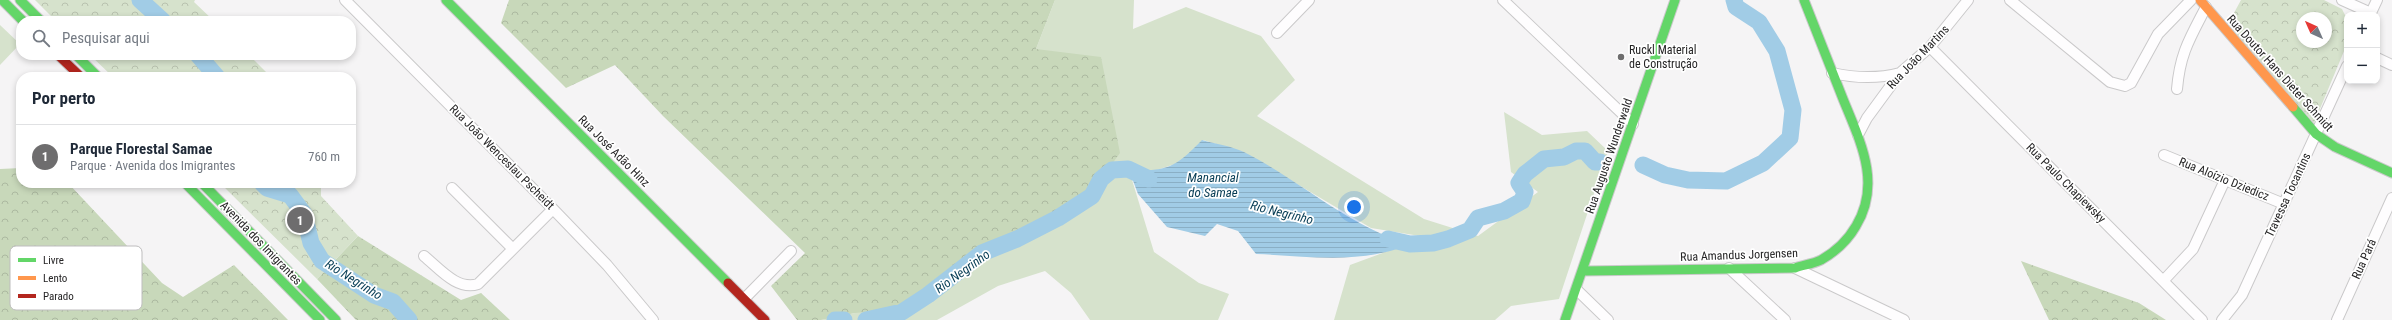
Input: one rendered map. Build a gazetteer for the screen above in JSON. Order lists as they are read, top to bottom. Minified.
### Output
{"streets":{"street":["Rua João Martins","Rua Doutor Hans Dieter Schmidt","Rua José Adão Hinz","Rua Augusto Wunderwald","Rua João Wenceslau Pscheidt","Rua Aloízio Dziedicz","Rua Paulo Chapiewsky","Travessa Tocantins","Avenida dos Imigrantes","Rua Amandus Jorgensen","Rua Pará"]},"crossings":[["Rua João Martins","Rua Paulo Chapiewsky"],["Rua João Martins","Rua Amandus Jorgensen"],["Rua Doutor Hans Dieter Schmidt","Travessa Tocantins"],["Rua Augusto Wunderwald","Rua Amandus Jorgensen"],["Rua Aloízio Dziedicz","Travessa Tocantins"]],"water":["Manancial do Samae","Rio Negrinho"],"places":["Ruckl Material de Construção"],"legend":["Livre","Lento","Parado"],"north":"top left","page":{"map_buttons":["+","−"],"search":"Pesquisar aqui","heading":"Por perto","list":[{"mark":"1","name":"Parque Florestal Samae","note":"Parque · Avenida dos Imigrantes","value":"760 m"}],"pins":"1"}}
